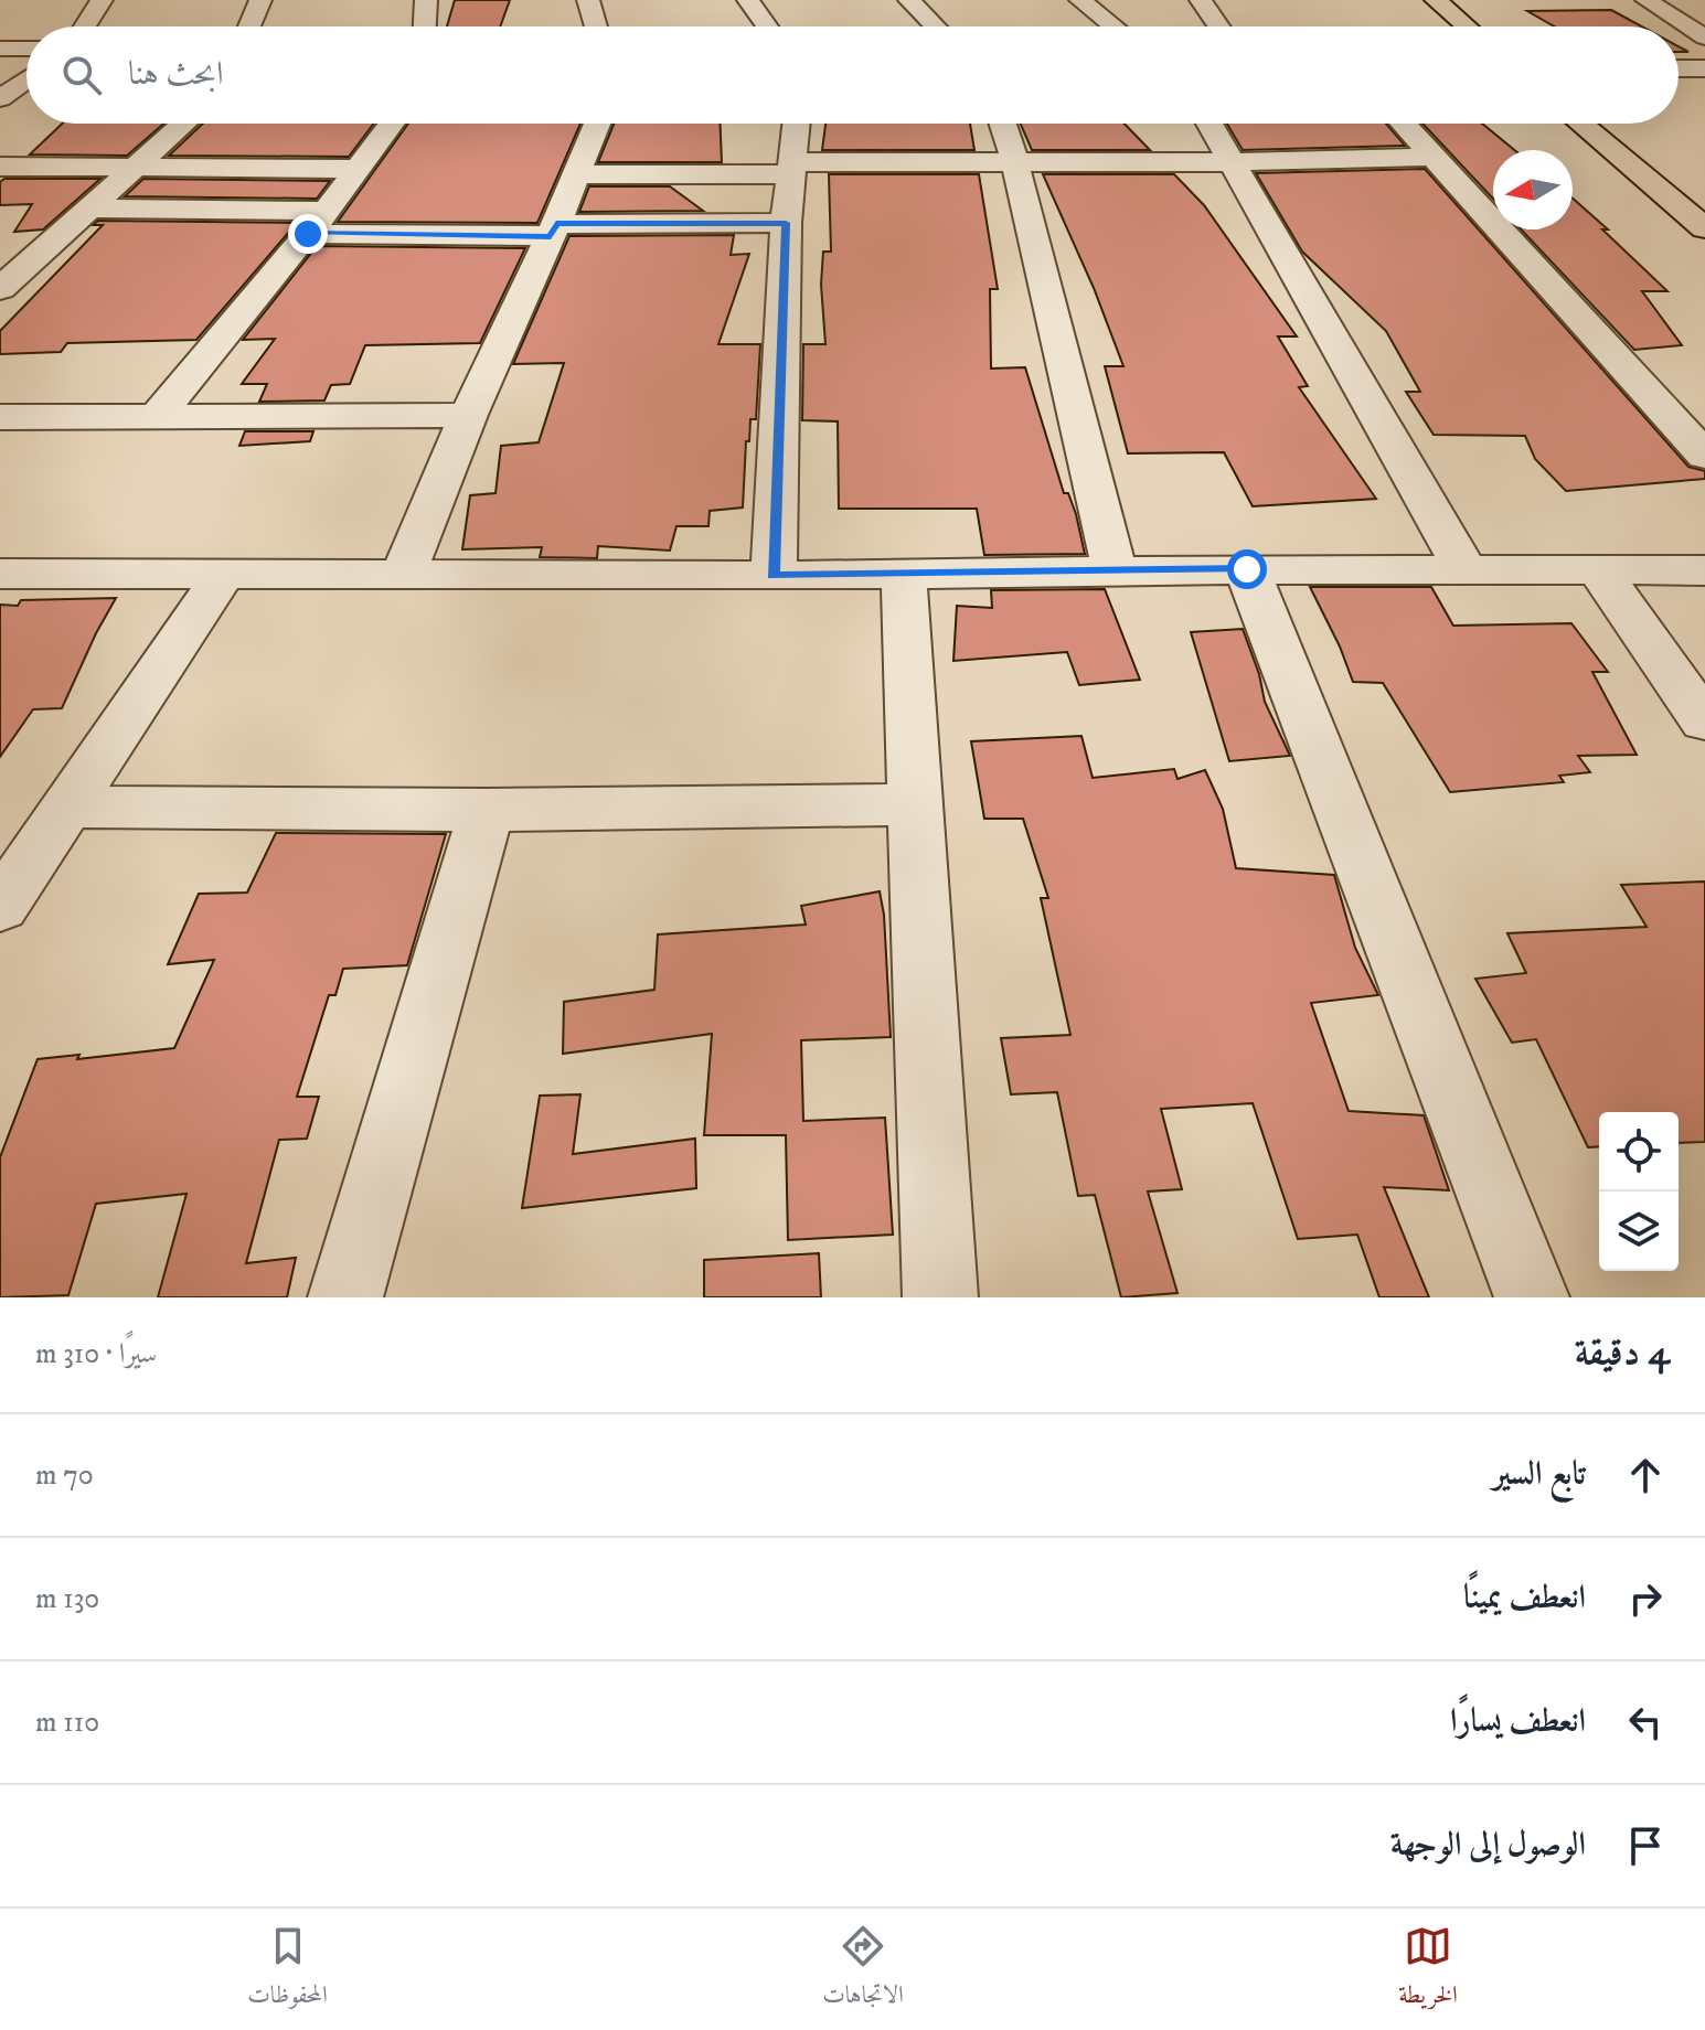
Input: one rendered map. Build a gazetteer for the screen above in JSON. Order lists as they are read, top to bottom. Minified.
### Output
{"north":"left","page":{"search":"ابحث هنا","heading":["4 دقيقة","سيرًا · 310 m"],"list":[["تابع السير","70 m"],["انعطف يمينًا","130 m"],["انعطف يسارًا","110 m"],"الوصول إلى الوجهة"],"nav":["الخريطة","الاتجاهات","المحفوظات"]}}
